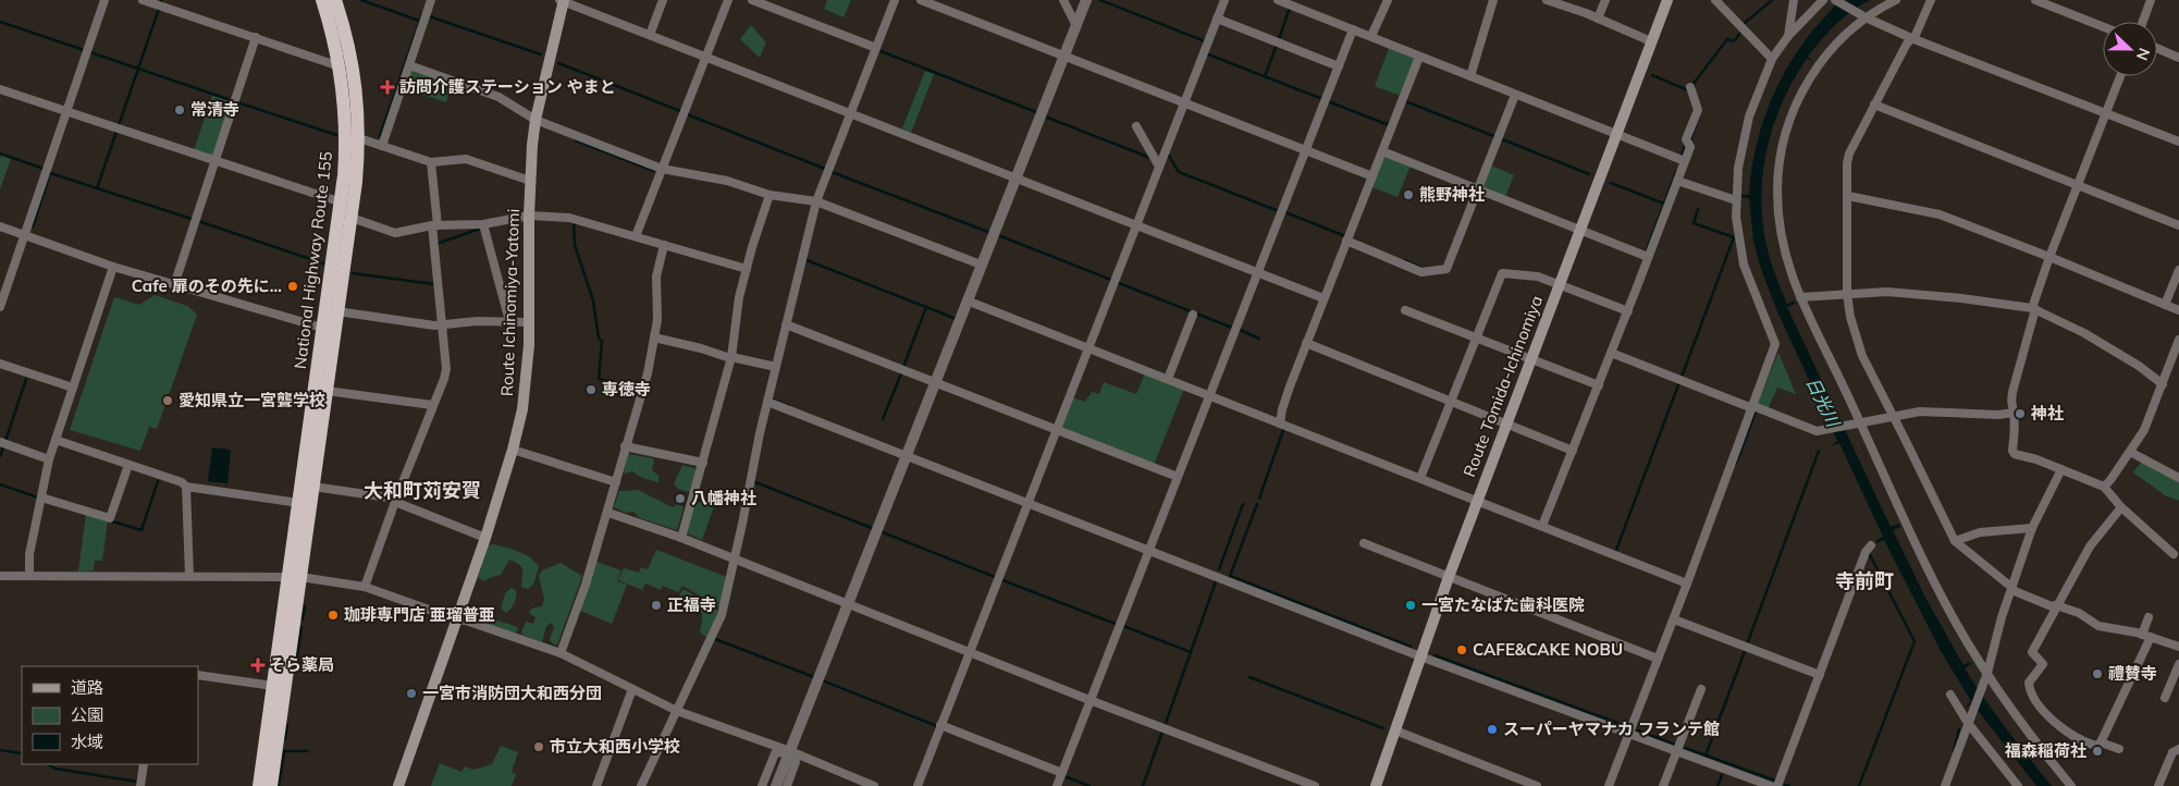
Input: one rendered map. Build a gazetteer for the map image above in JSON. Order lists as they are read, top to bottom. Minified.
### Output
{"streets":{"highway":["National Highway Route 155"],"main road":["Route Ichinomiya-Yatomi","Route Tomida-Ichinomiya"]},"districts":["大和町苅安賀","寺前町"],"water":["日光川"],"places":{"health":["訪問介護ステーション やまと","そら薬局"],"other":["常清寺","熊野神社","Cafe 扉のその先に…","専徳寺","愛知県立一宮聾学校","神社","八幡神社","正福寺","一宮たなばた歯科医院","珈琲専門店 亜瑠普亜","CAFE&CAKE NOBU","禮賛寺","一宮市消防団大和西分団","スーパーヤマナカ フランテ館","市立大和西小学校","福森稲荷社"]},"legend":["道路","公園","水域"],"north":"right"}
